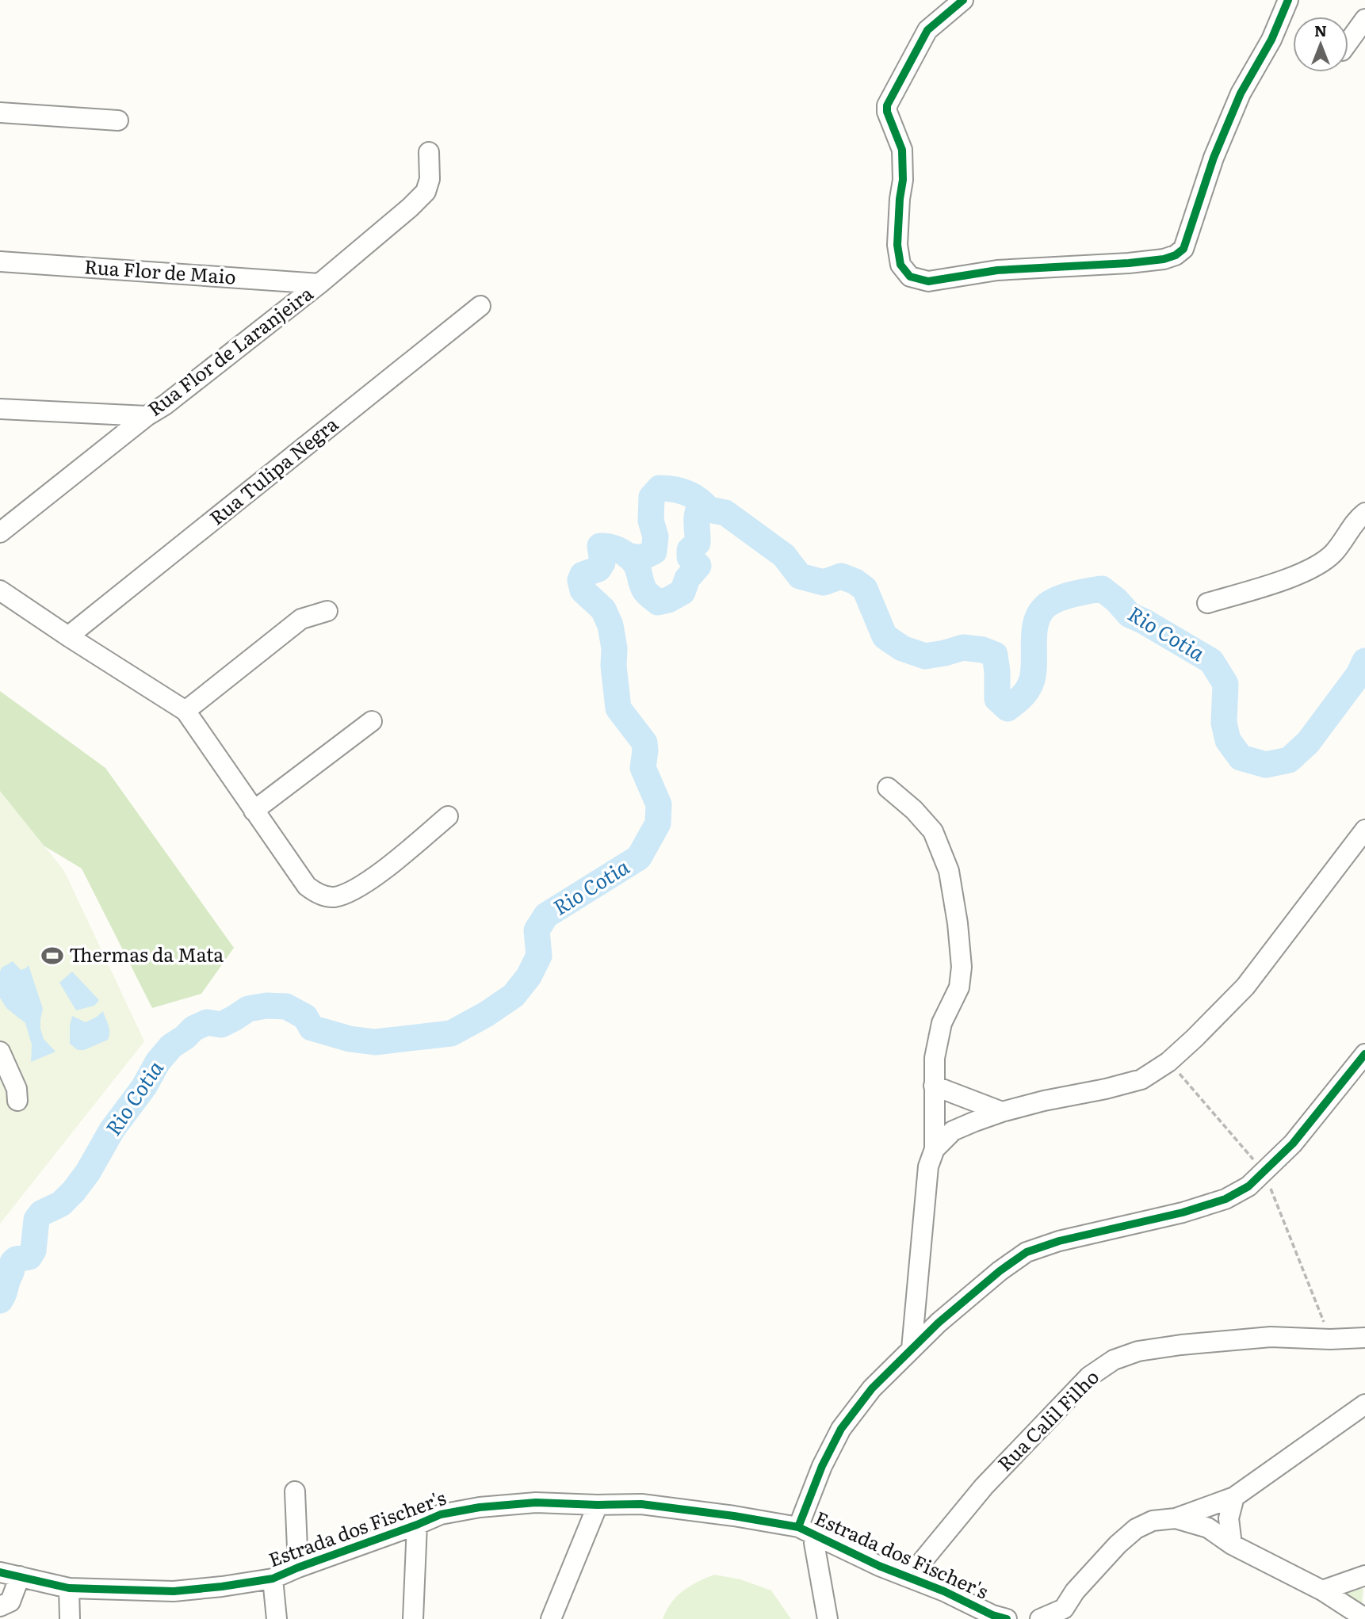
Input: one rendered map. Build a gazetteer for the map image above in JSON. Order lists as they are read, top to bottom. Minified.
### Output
{"streets":{"street":["Rua Flor de Maio","Rua Flor de Laranjeira","Rua Tulipa Negra","Rua Calil Filho","Estrada dos Fischer's"]},"crossings":[["Rua Flor de Maio","Rua Flor de Laranjeira"],["Rua Calil Filho","Estrada dos Fischer's"]],"water":["Rio Cotia"],"places":{"sports":["Thermas da Mata"]},"north":"top"}
